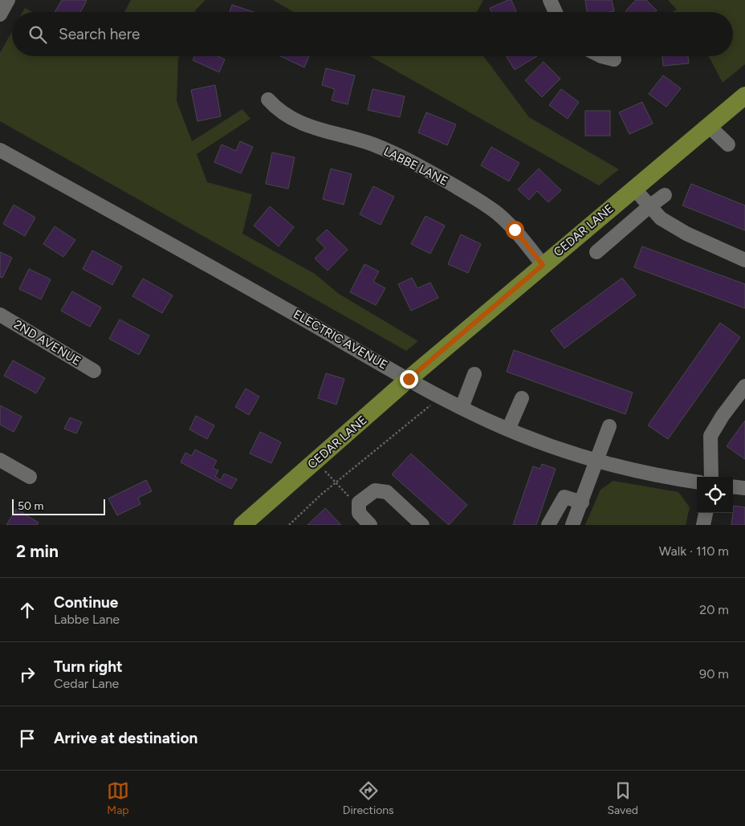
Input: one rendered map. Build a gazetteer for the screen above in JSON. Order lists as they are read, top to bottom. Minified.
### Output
{"streets":{"main road":["CEDAR LANE"],"street":["LABBE LANE","ELECTRIC AVENUE","2ND AVENUE"]},"crossings":[["LABBE LANE","CEDAR LANE"],["CEDAR LANE","ELECTRIC AVENUE"]],"scale_bar":"50 m","page":{"search":"Search here","scale":"50 m","heading":["2 min","Walk · 110 m"],"list":[["Continue","Labbe Lane","20 m"],["Turn right","Cedar Lane","90 m"],"Arrive at destination"],"nav":["Map","Directions","Saved"]}}
